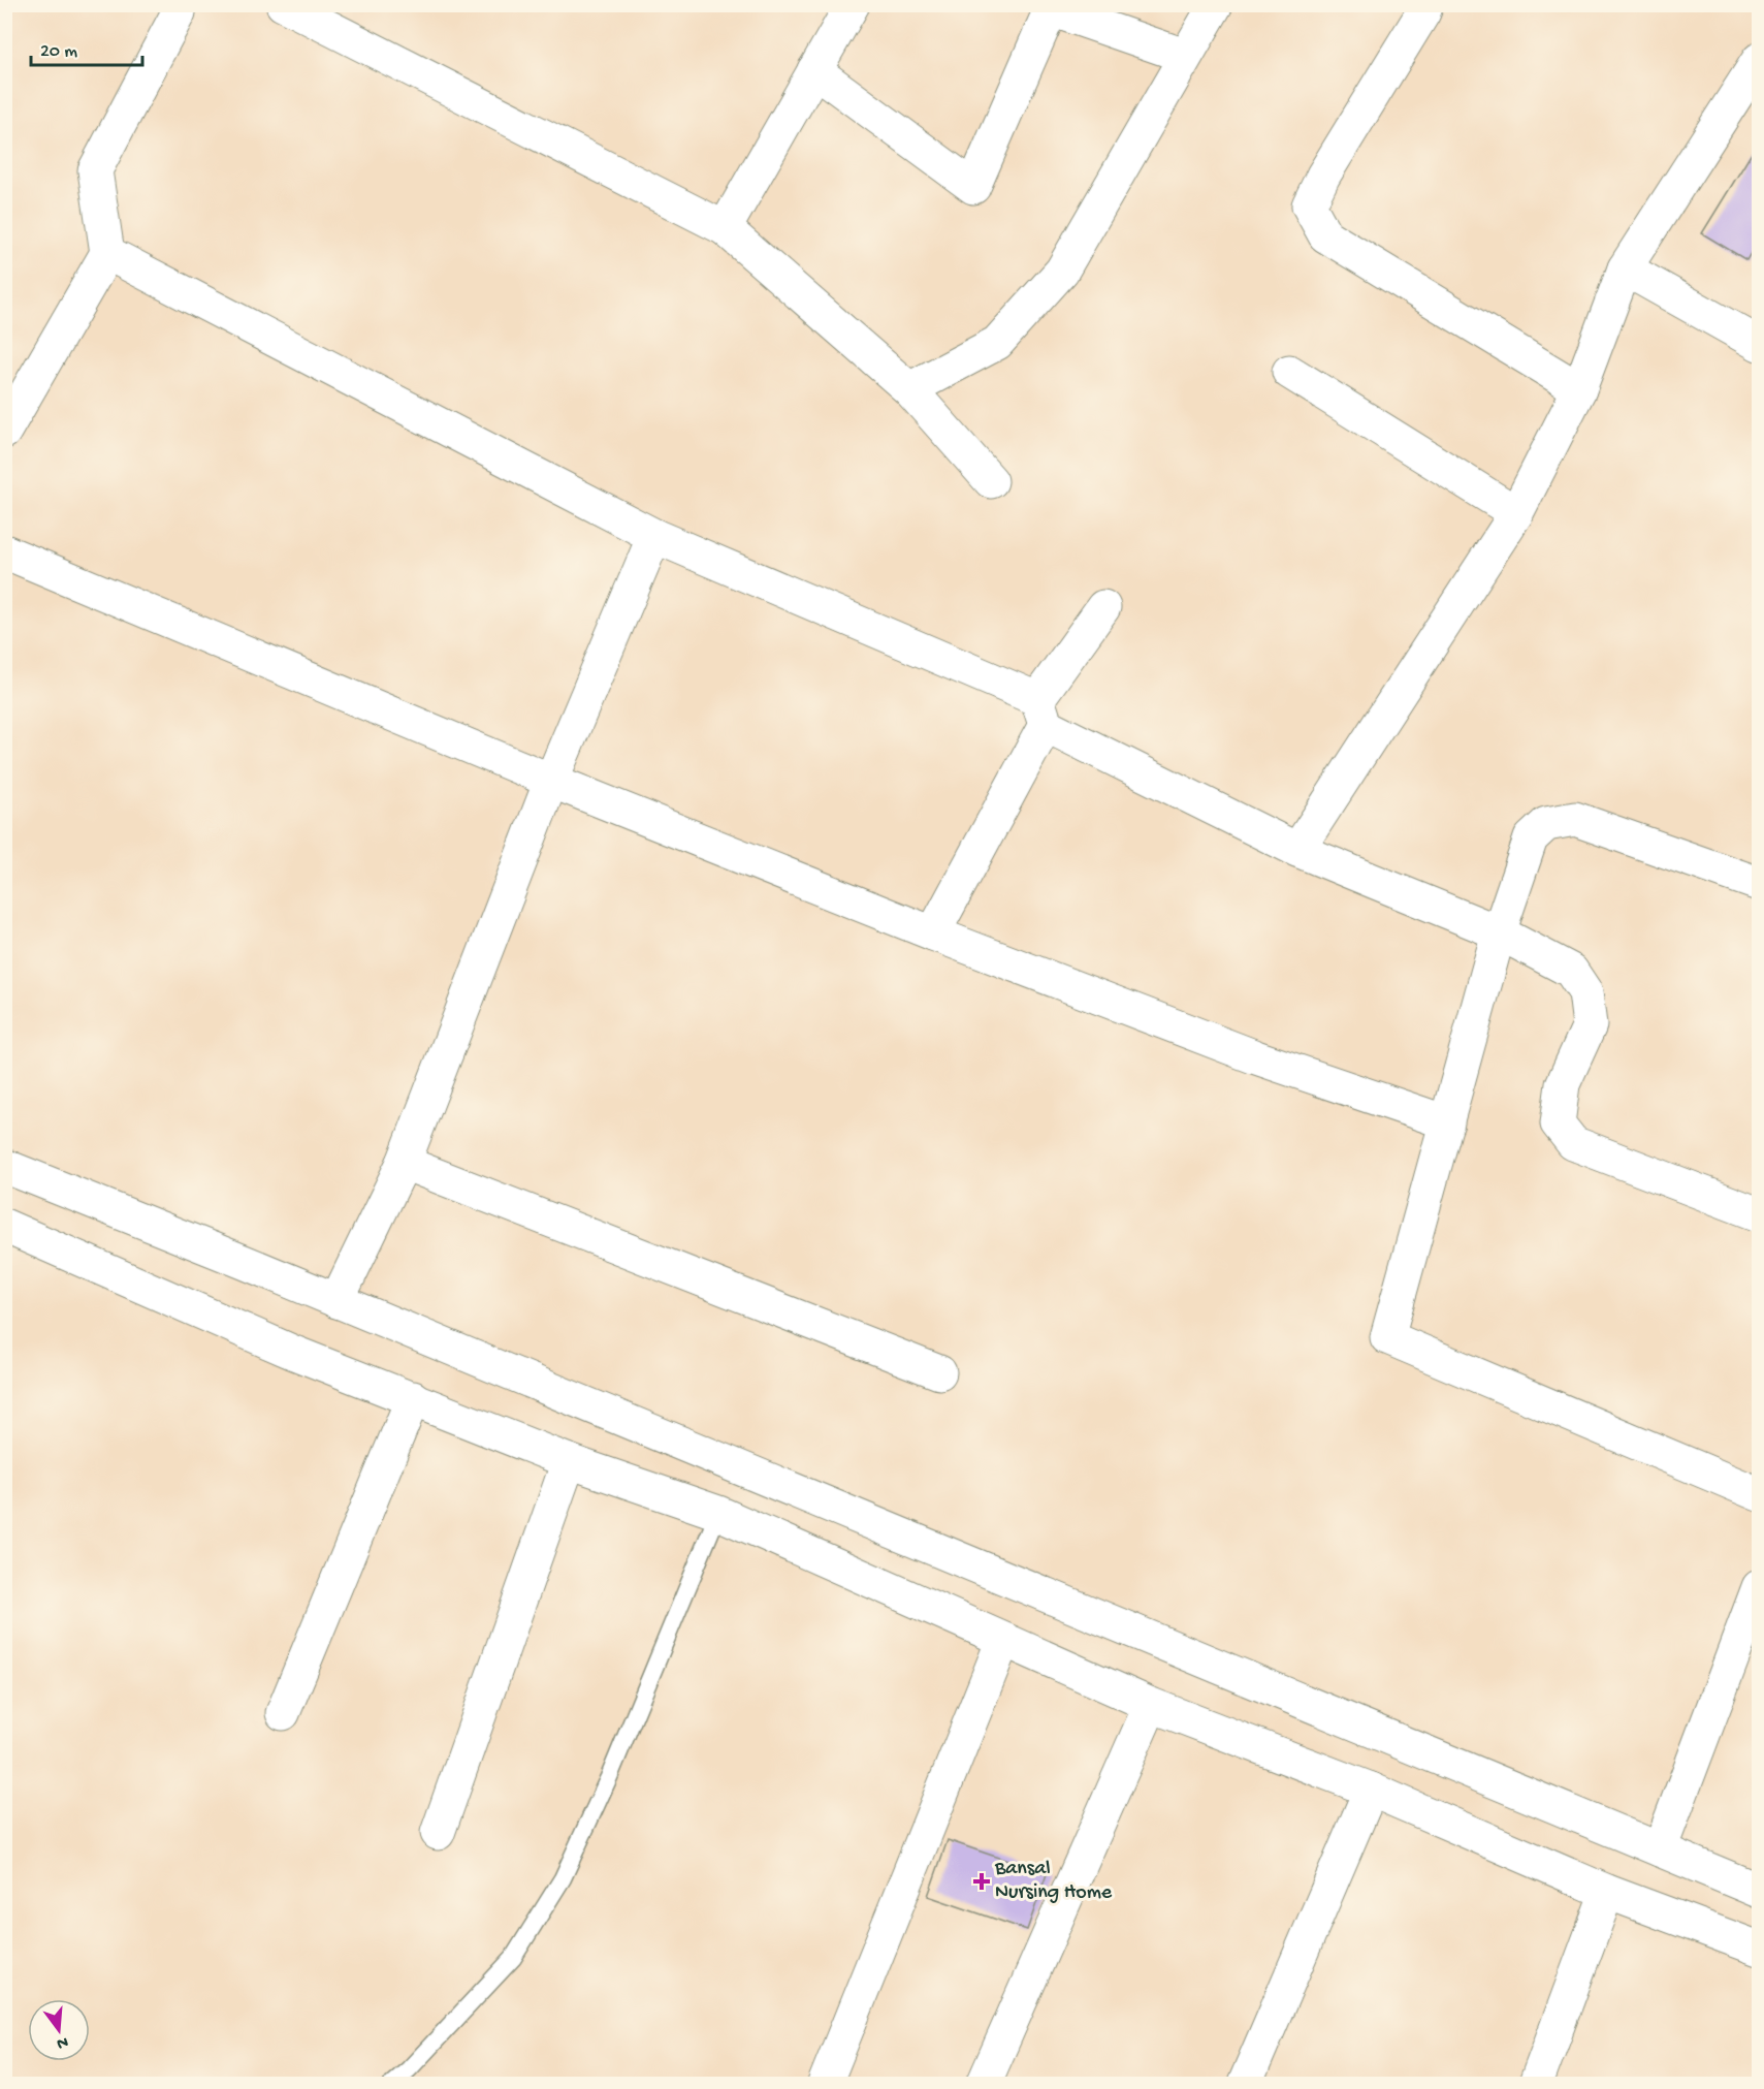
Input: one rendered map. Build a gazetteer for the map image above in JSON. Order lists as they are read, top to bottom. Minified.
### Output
{"places":{"health":["Bansal Nursing Home"]},"scale_bar":"20 m","north":"bottom"}
